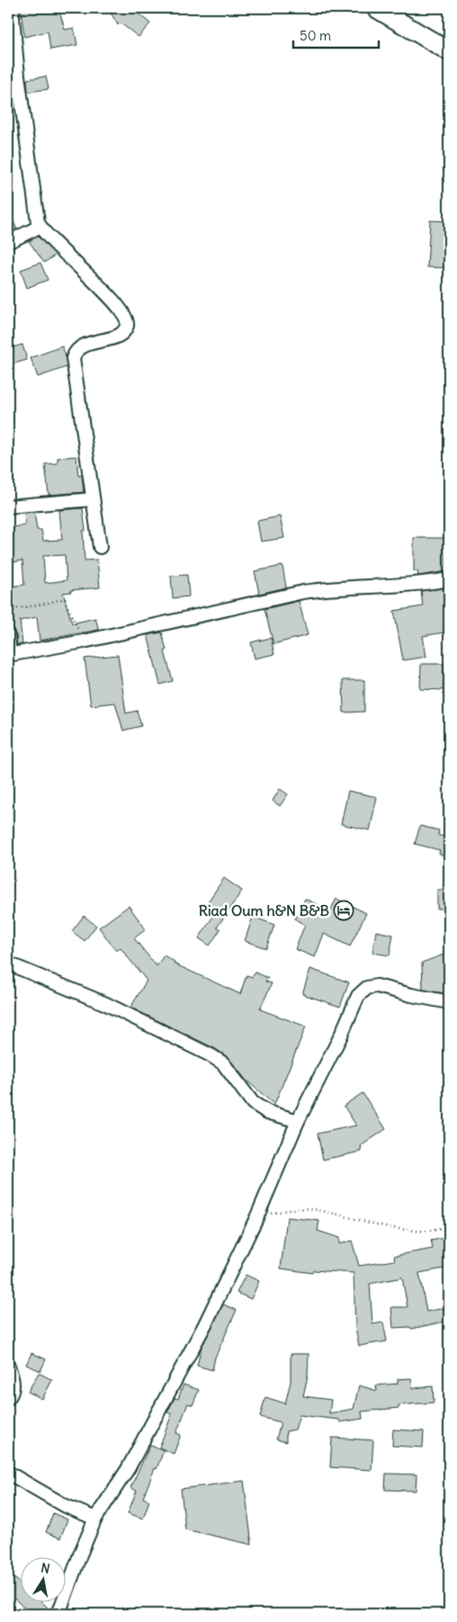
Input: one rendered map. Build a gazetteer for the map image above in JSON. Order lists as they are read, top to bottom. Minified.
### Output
{"places":{"hotel":["Riad Oum h&N B&B"]},"scale_bar":"50 m","north":"top"}
